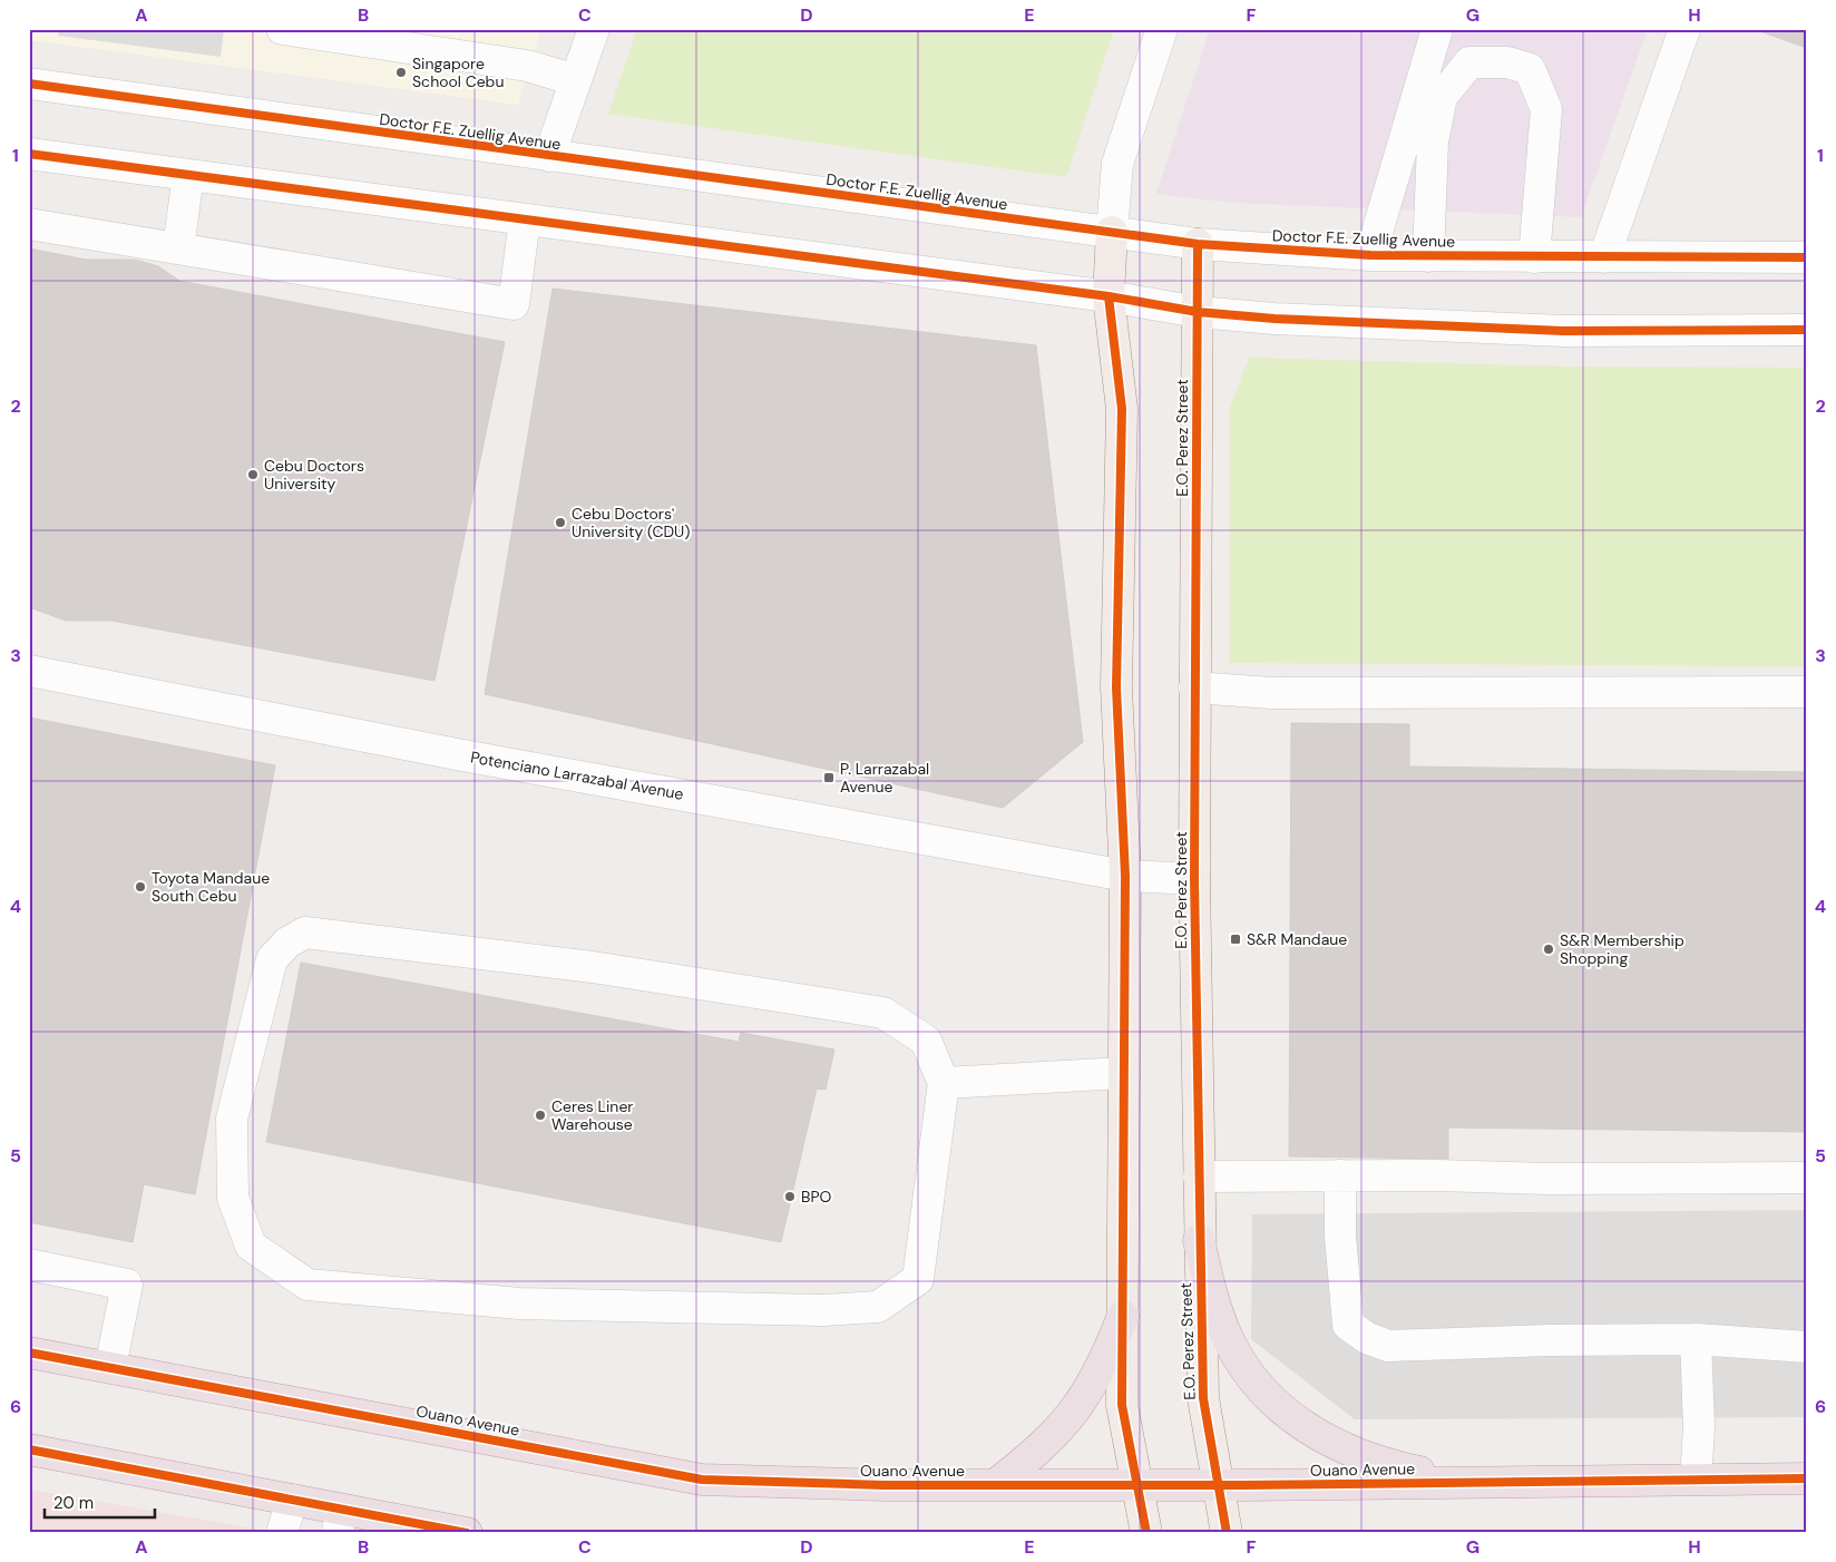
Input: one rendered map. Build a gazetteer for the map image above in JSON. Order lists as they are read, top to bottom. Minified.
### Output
{"streets":{"highway":["Ouano Avenue"],"main road":["E.O. Perez Street"],"street":["Doctor F.E. Zuellig Avenue","Potenciano Larrazabal Avenue"]},"crossings":[["Doctor F.E. Zuellig Avenue","E.O. Perez Street"],["E.O. Perez Street","Potenciano Larrazabal Avenue"],["E.O. Perez Street","Ouano Avenue"]],"places":{"other":["Singapore School Cebu","Cebu Doctors University","Cebu Doctors' University (CDU)","Toyota Mandaue South Cebu","S&R Membership Shopping","Ceres Liner Warehouse","BPO"],"transit":["P. Larrazabal Avenue","S&R Mandaue"]},"scale_bar":"20 m","grid":{"columns":["A","B","C","D","E","F","G","H"],"rows":["1","2","3","4","5","6"]}}
